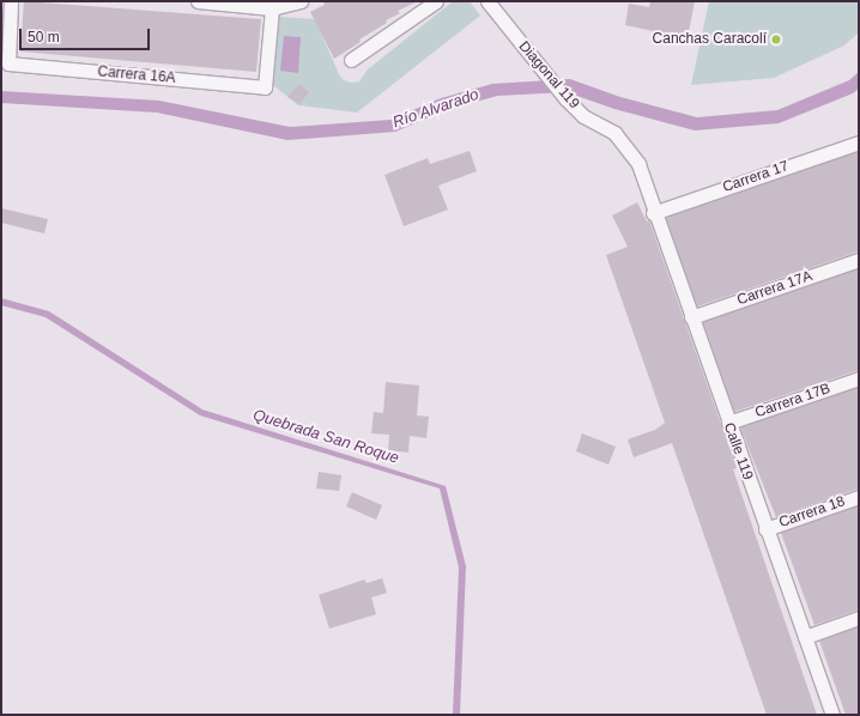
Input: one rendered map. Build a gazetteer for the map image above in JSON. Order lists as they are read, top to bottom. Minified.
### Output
{"streets":{"street":["Carrera 16A","Diagonal 119","Carrera 17","Carrera 17A","Carrera 17B","Calle 119","Carrera 18"]},"crossings":[["Diagonal 119","Calle 119"],["Carrera 17","Calle 119"],["Carrera 17A","Calle 119"],["Carrera 17B","Calle 119"],["Calle 119","Carrera 18"]],"water":["Río Alvarado","Quebrada San Roque"],"places":["Canchas Caracolí"],"scale_bar":"50 m"}
